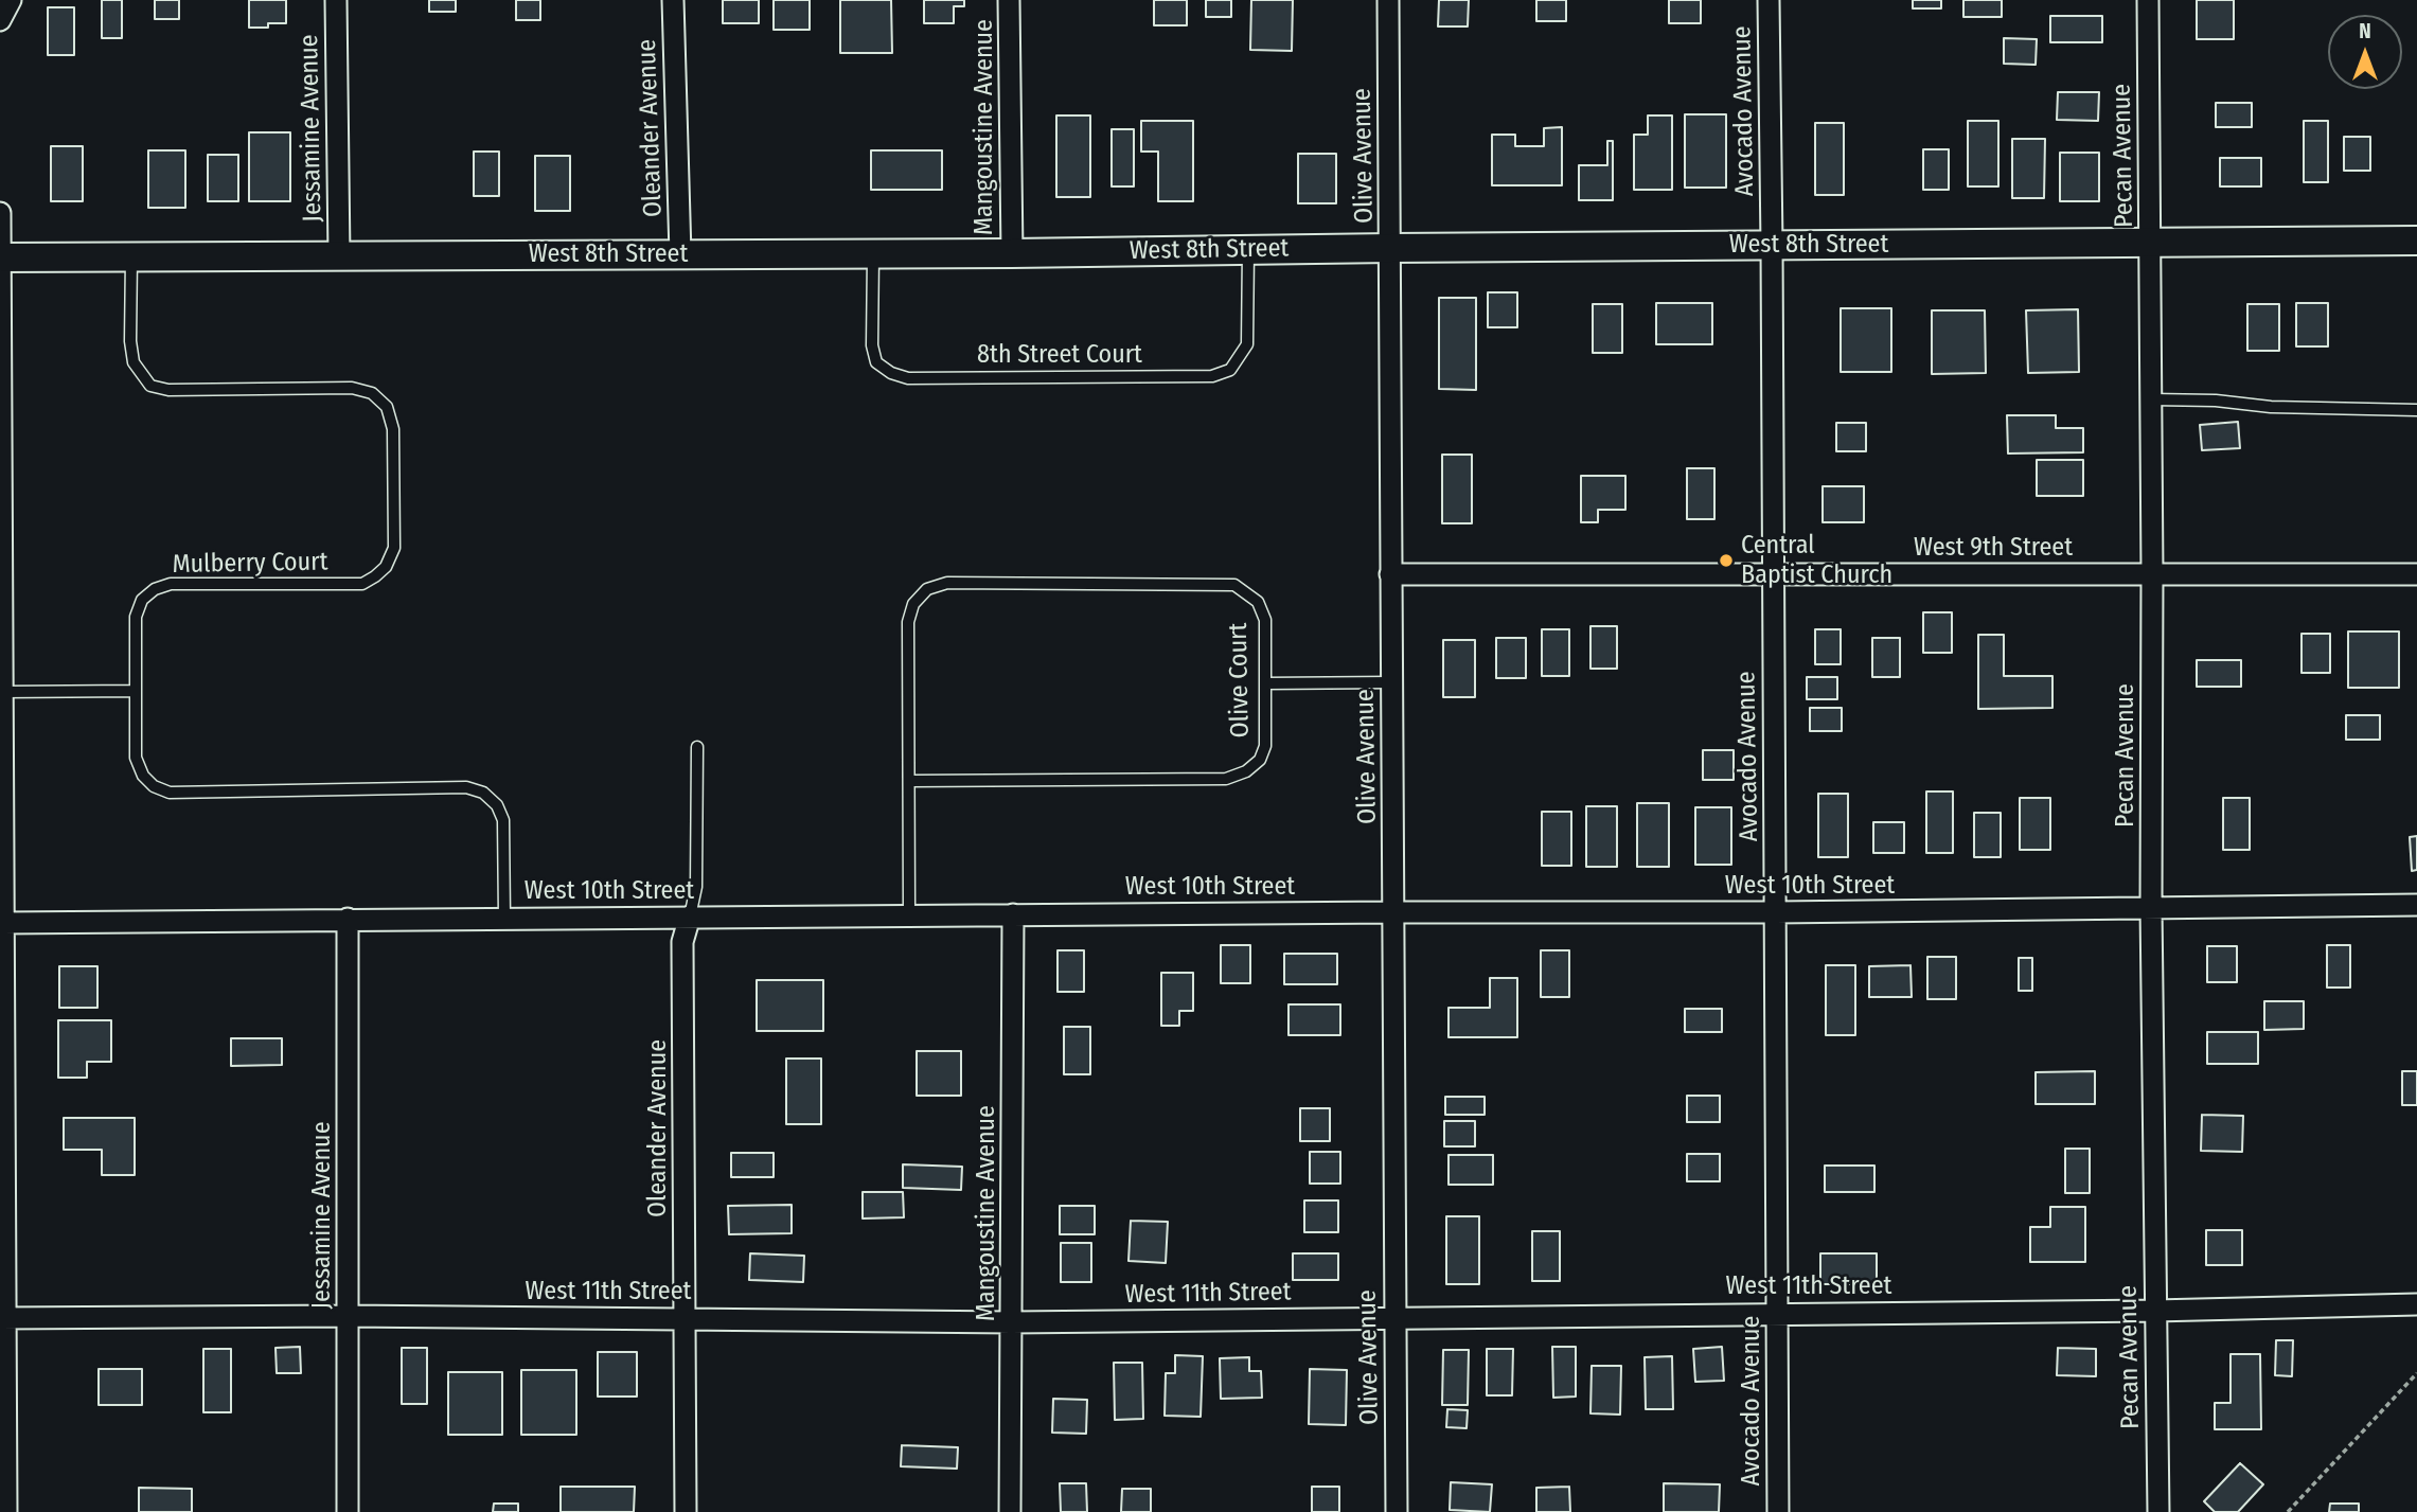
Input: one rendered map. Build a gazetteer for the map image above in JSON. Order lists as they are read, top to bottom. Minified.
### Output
{"streets":{"street":["Avocado Avenue","Mangoustine Avenue","Jessamine Avenue","Oleander Avenue","Olive Avenue","Pecan Avenue","West 8th Street","West 9th Street","West 10th Street","West 11th Street"],"lane":["8th Street Court","Mulberry Court","Olive Court"]},"crossings":[["Avocado Avenue","West 8th Street"],["Avocado Avenue","West 9th Street"],["Avocado Avenue","West 10th Street"],["Avocado Avenue","West 11th Street"],["Mangoustine Avenue","West 8th Street"],["Mangoustine Avenue","West 10th Street"],["Mangoustine Avenue","West 11th Street"],["Jessamine Avenue","West 8th Street"],["Jessamine Avenue","West 10th Street"],["Jessamine Avenue","West 11th Street"],["Oleander Avenue","West 8th Street"],["Oleander Avenue","West 10th Street"],["Oleander Avenue","West 11th Street"],["Olive Avenue","West 8th Street"],["Olive Avenue","West 9th Street"],["Olive Avenue","West 10th Street"],["Olive Avenue","West 11th Street"],["Pecan Avenue","West 8th Street"],["Pecan Avenue","West 9th Street"],["Pecan Avenue","West 10th Street"],["Pecan Avenue","West 11th Street"],["West 8th Street","8th Street Court"],["West 8th Street","Mulberry Court"],["Mulberry Court","West 10th Street"],["Olive Court","West 10th Street"]],"places":["Central Baptist Church"],"north":"top"}
